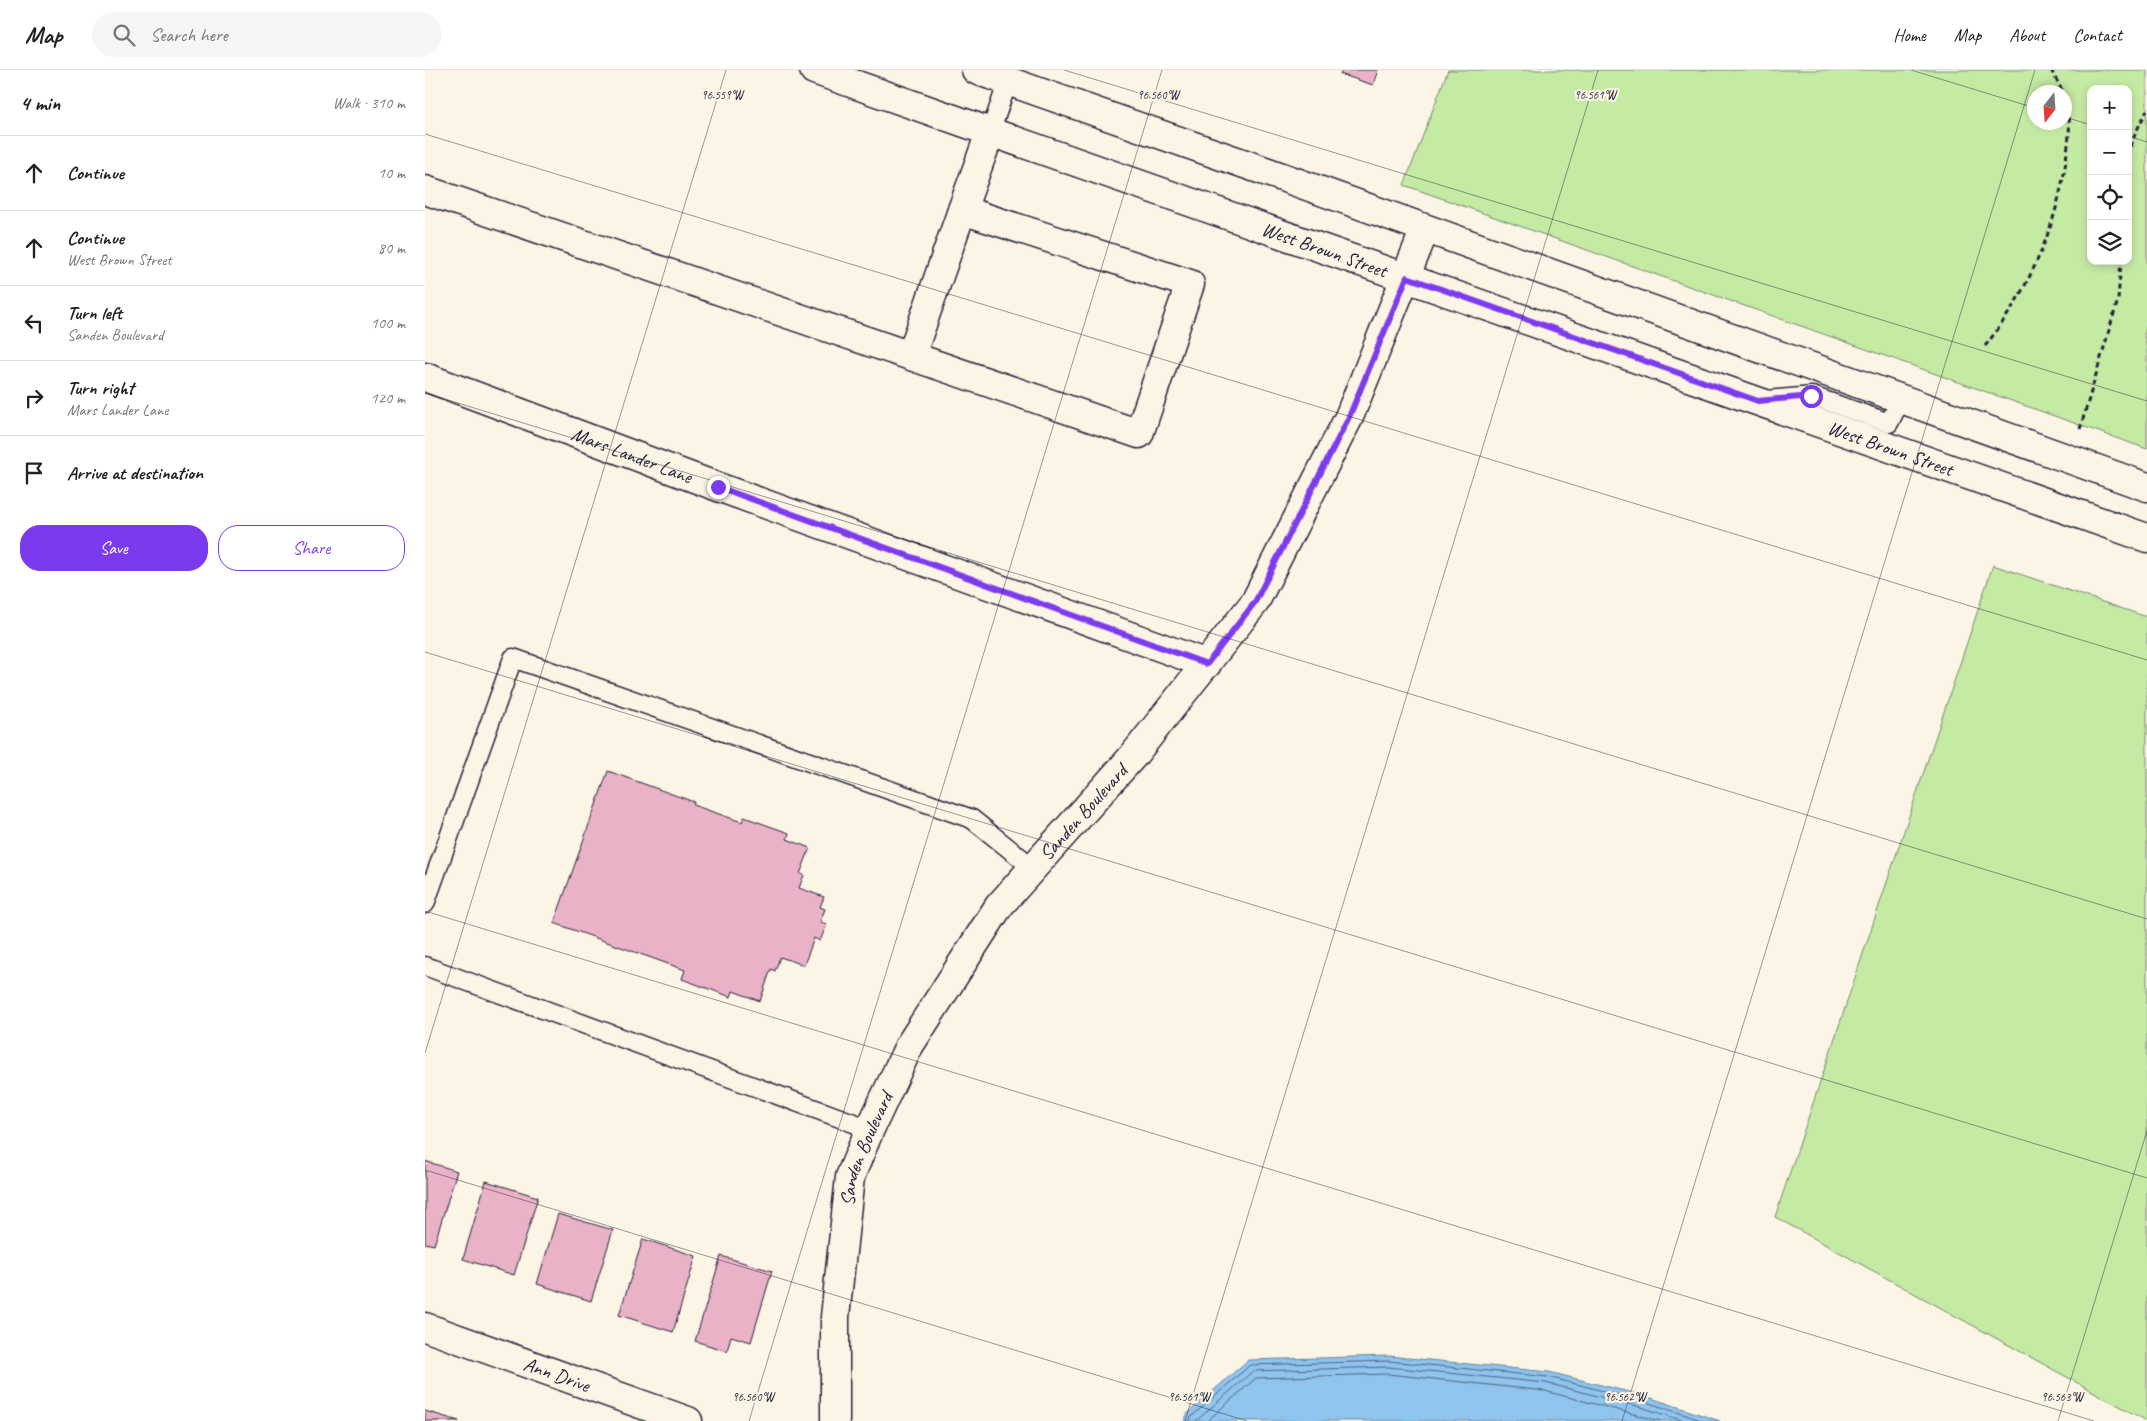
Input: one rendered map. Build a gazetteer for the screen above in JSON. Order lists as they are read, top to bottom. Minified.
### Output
{"streets":{"street":["West Brown Street","Mars Lander Lane","Sanden Boulevard","Ann Drive"]},"crossings":[["West Brown Street","Sanden Boulevard"],["Mars Lander Lane","Sanden Boulevard"]],"north":"bottom","page":{"header":"Map","search":"Search here","nav":["Home","Map","About","Contact"],"heading":["4 min","Walk · 310 m"],"map_buttons":["+","−"],"list":[["Continue","10 m"],["Continue","West Brown Street","80 m"],["Turn left","Sanden Boulevard","100 m"],["Turn right","Mars Lander Lane","120 m"],"Arrive at destination"],"buttons":["Save","Share"]},"coordinates":["96.559°W","96.560°W","96.561°W","96.562°W","96.563°W"]}
